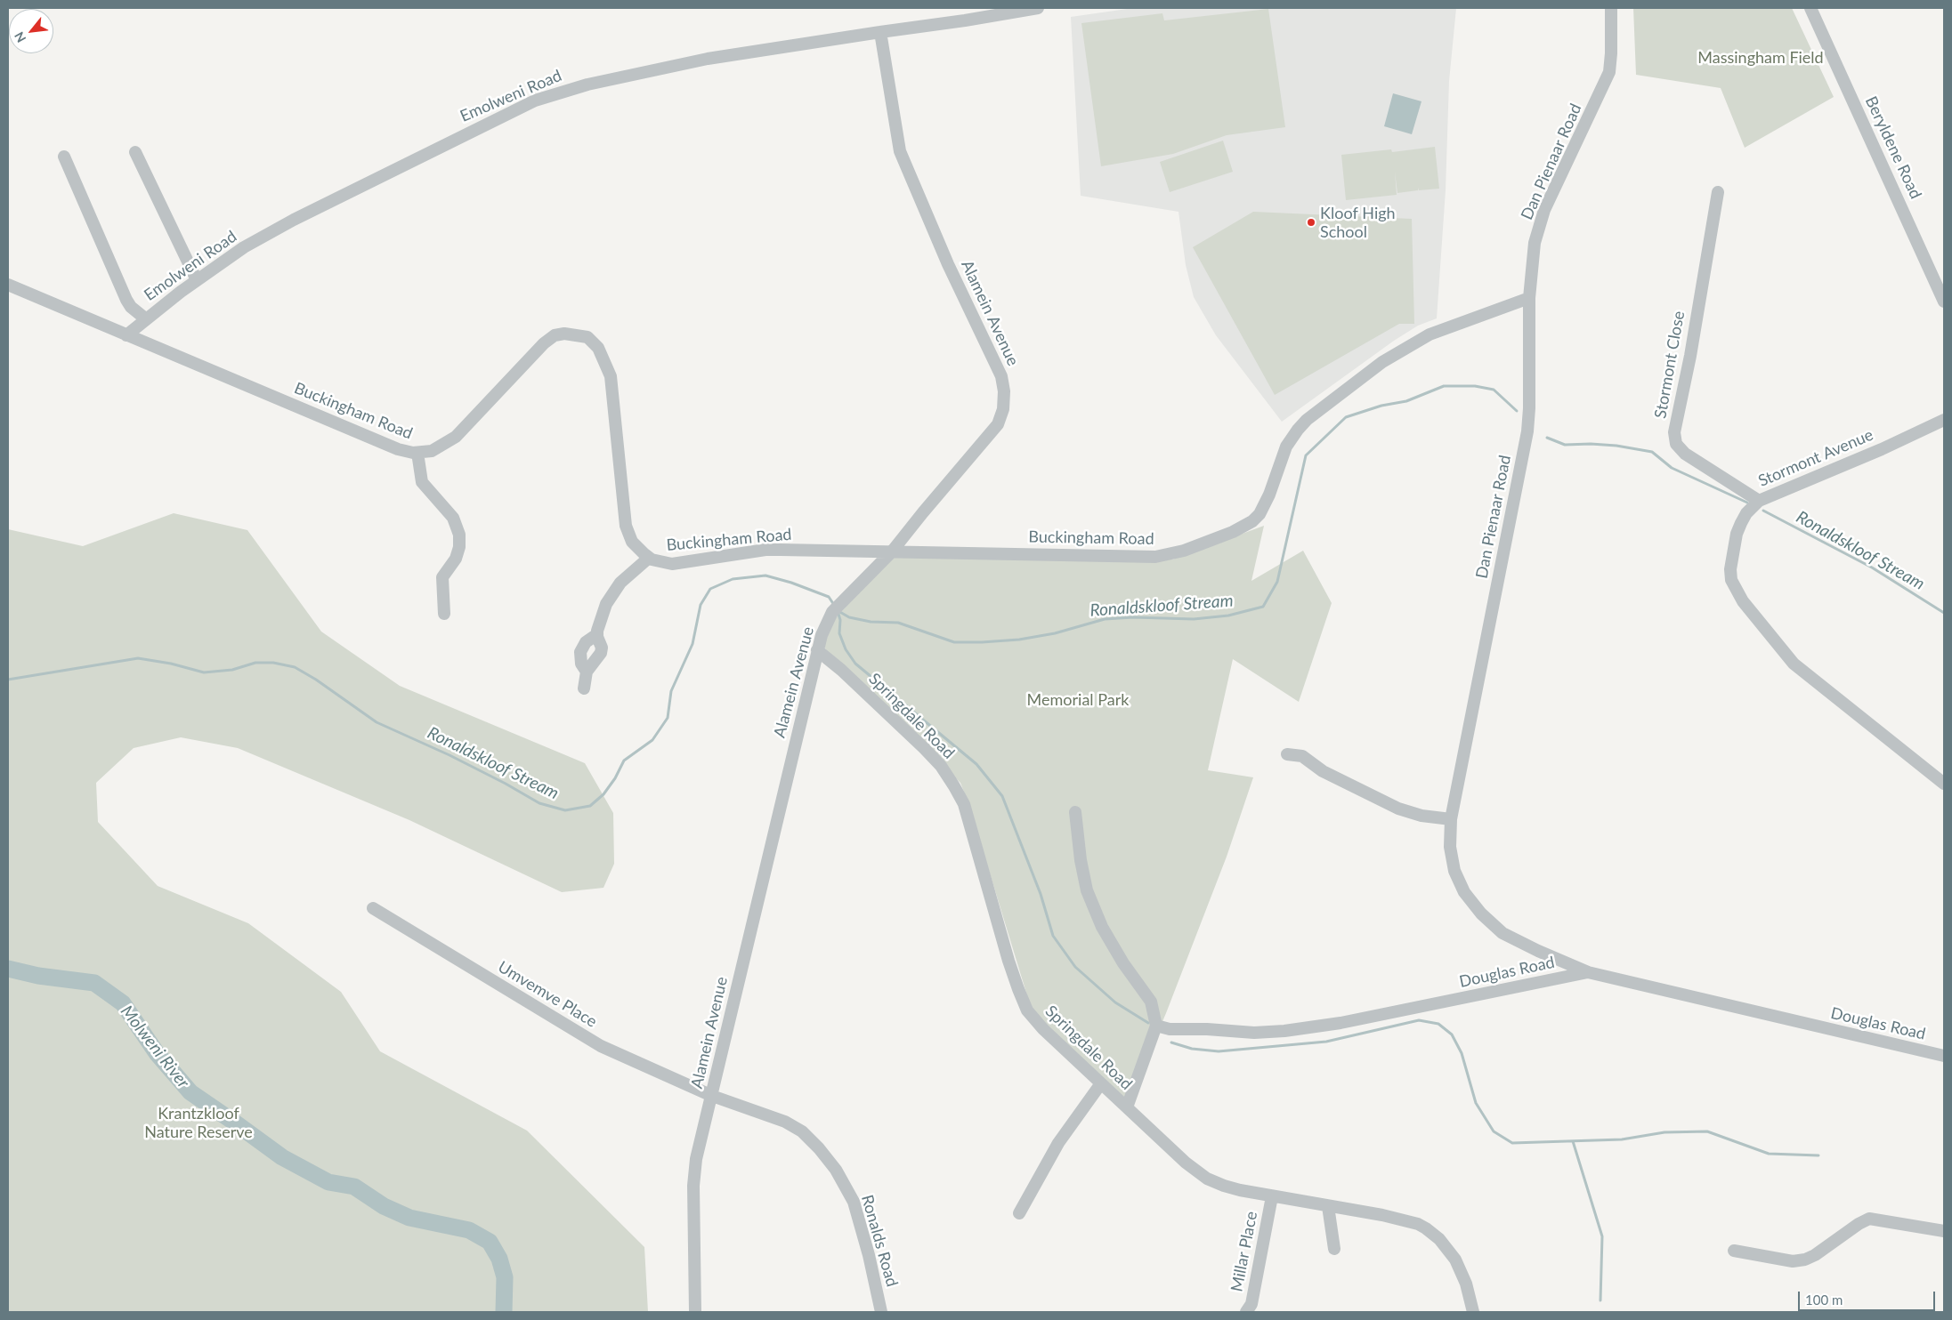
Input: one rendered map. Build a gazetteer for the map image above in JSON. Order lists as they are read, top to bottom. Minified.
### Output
{"streets":{"street":["Emolweni Road","Beryldene Road","Dan Pienaar Road","Alamein Avenue","Stormont Close","Buckingham Road","Stormont Avenue","Springdale Road","Douglas Road","Umvemve Place","Ronalds Road","Millar Place"]},"crossings":[["Emolweni Road","Alamein Avenue"],["Emolweni Road","Buckingham Road"],["Dan Pienaar Road","Buckingham Road"],["Dan Pienaar Road","Douglas Road"],["Alamein Avenue","Buckingham Road"],["Alamein Avenue","Springdale Road"],["Alamein Avenue","Umvemve Place"],["Alamein Avenue","Ronalds Road"],["Stormont Close","Stormont Avenue"],["Springdale Road","Millar Place"],["Umvemve Place","Ronalds Road"]],"water":["Ronaldskloof Stream","Molweni River"],"parks":["Massingham Field","Memorial Park","Krantzkloof Nature Reserve"],"places":["Kloof High School"],"scale_bar":"100 m","north":"bottom left"}
